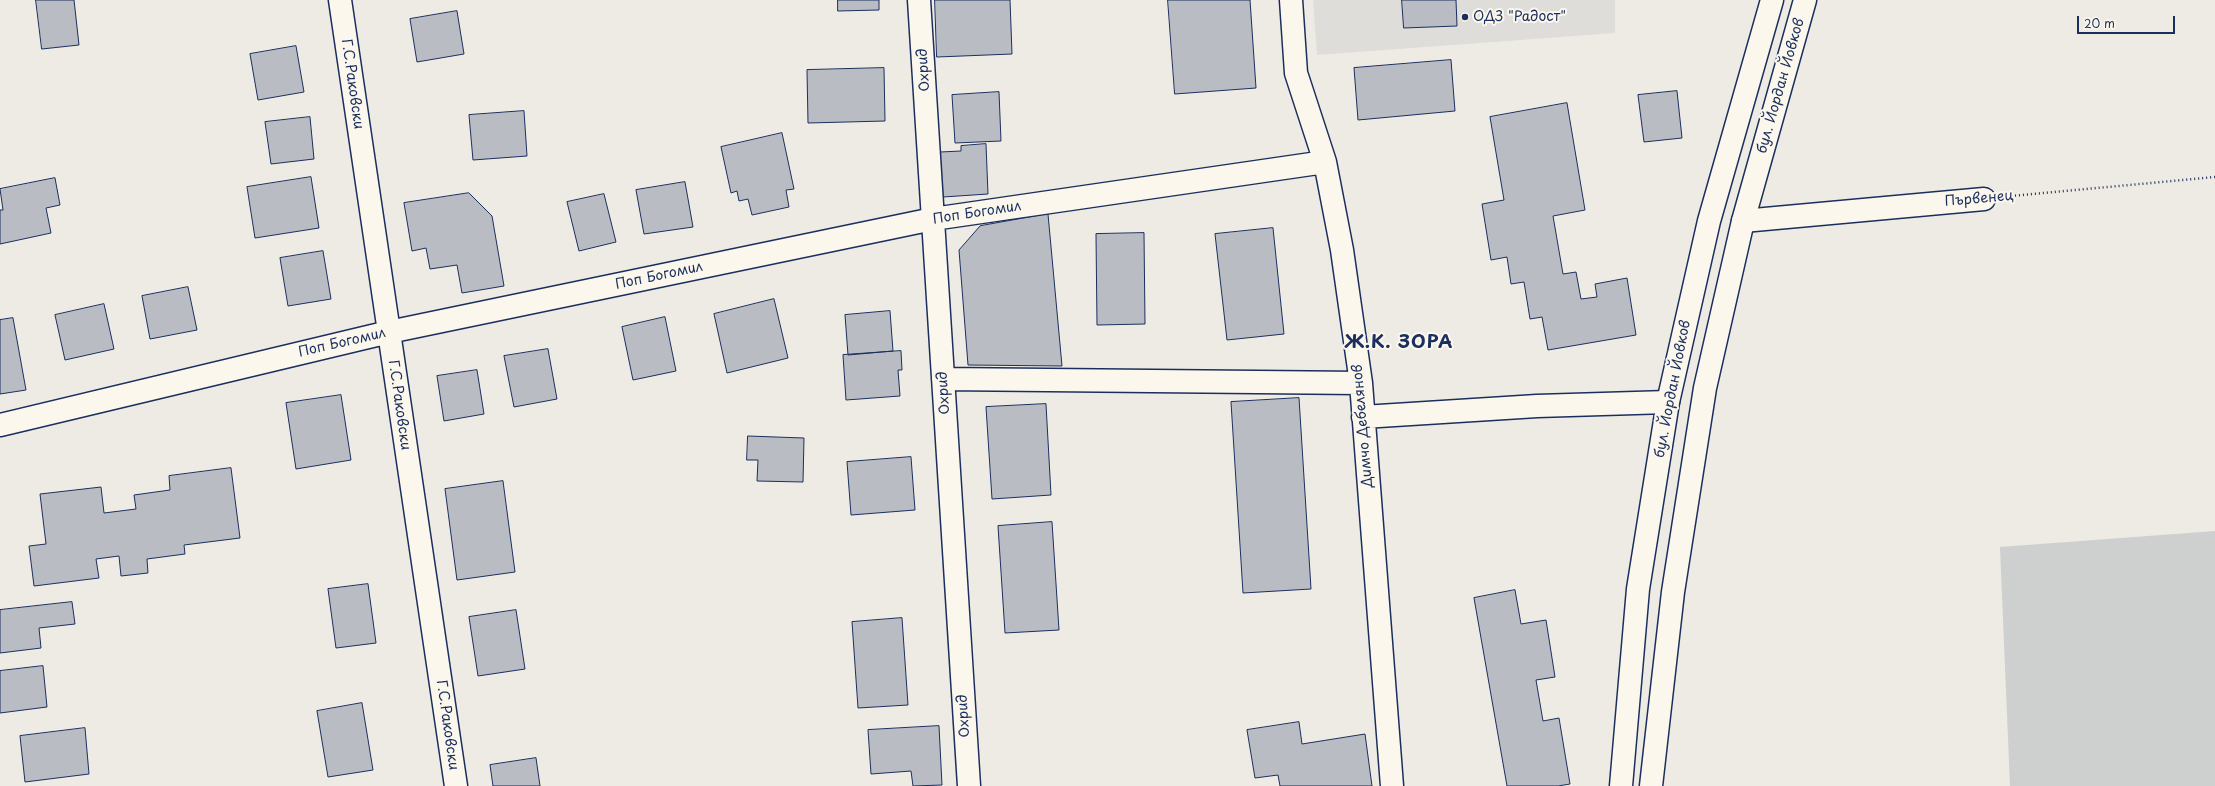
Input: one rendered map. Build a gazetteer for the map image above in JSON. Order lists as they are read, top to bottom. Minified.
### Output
{"streets":{"street":["Охрид","Г.С.Раковски","бул. Йордан Йовков","Първенец","Поп Богомил","Димчо Дебелянов"]},"crossings":[["Охрид","Поп Богомил"],["Г.С.Раковски","Поп Богомил"],["бул. Йордан Йовков","Първенец"],["Поп Богомил","Димчо Дебелянов"]],"districts":["Ж.К. ЗОРА"],"places":["ОДЗ \"Радост\""],"scale_bar":"20 m"}
